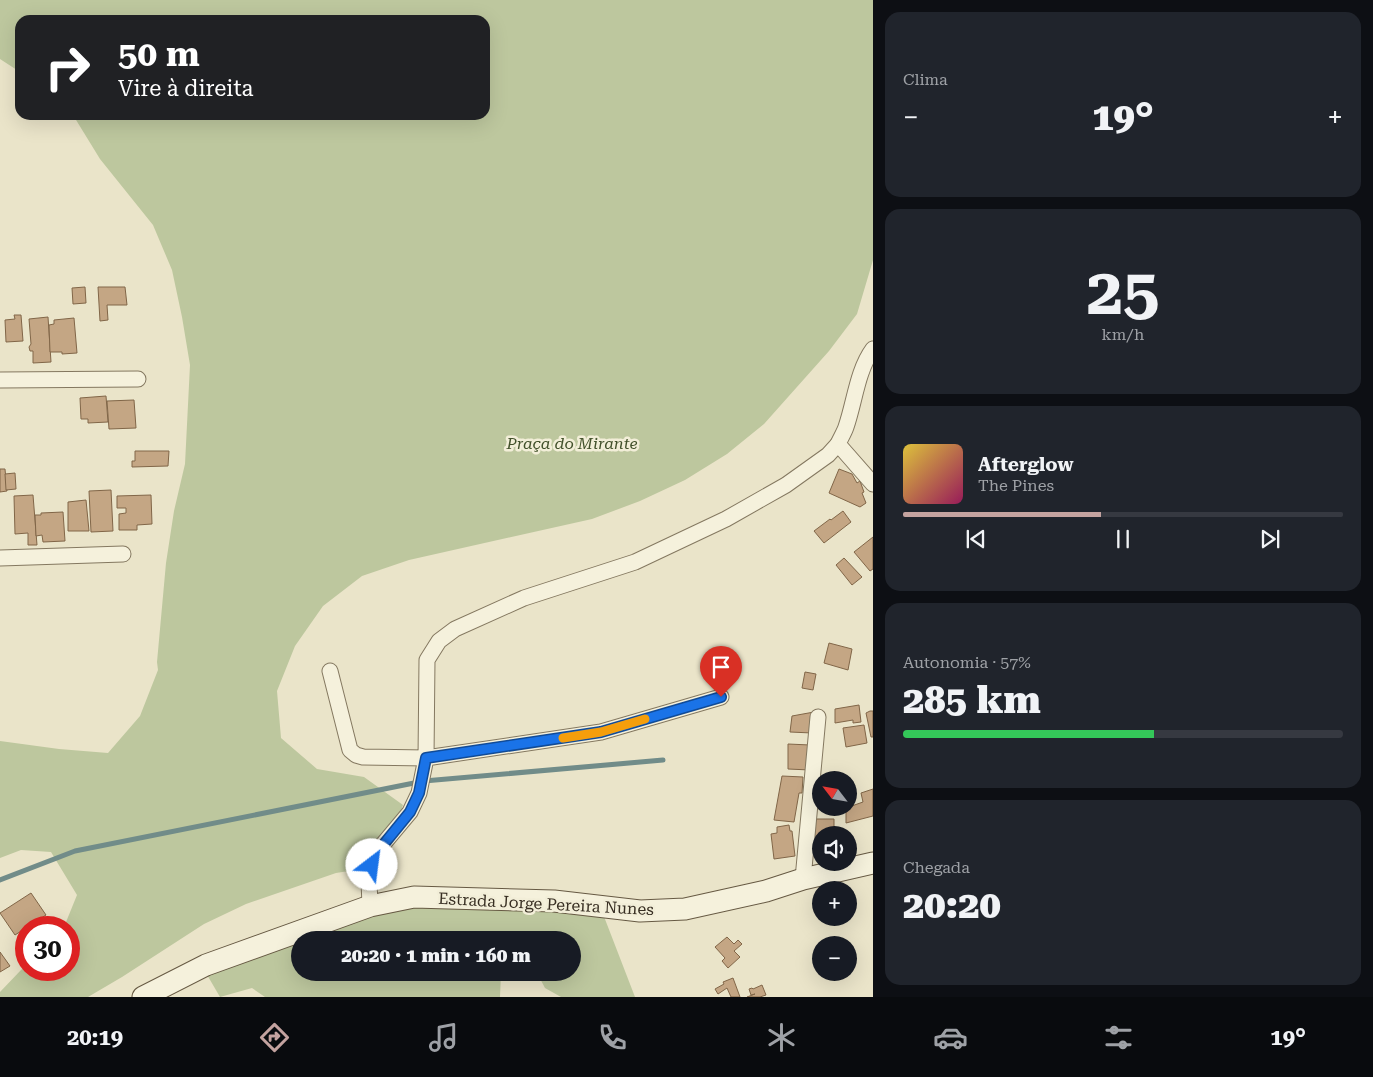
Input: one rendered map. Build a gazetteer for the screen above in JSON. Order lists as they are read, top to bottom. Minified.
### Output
{"streets":{"street":["Estrada Jorge Pereira Nunes"]},"parks":["Praça do Mirante"],"north":"top left","page":{"tile":["Clima",["25","km/h"],["Autonomia · 57%","285 km"],["Chegada","20:20"]],"turn":["50 m","Vire à direita"],"heat":["−","19°","+"],"song":["Afterglow","The Pines"],"map_buttons":["+","−"],"limit":"30","trip":"20:20 · 1 min · 160 m","tabs":["20:19","19°"]}}
